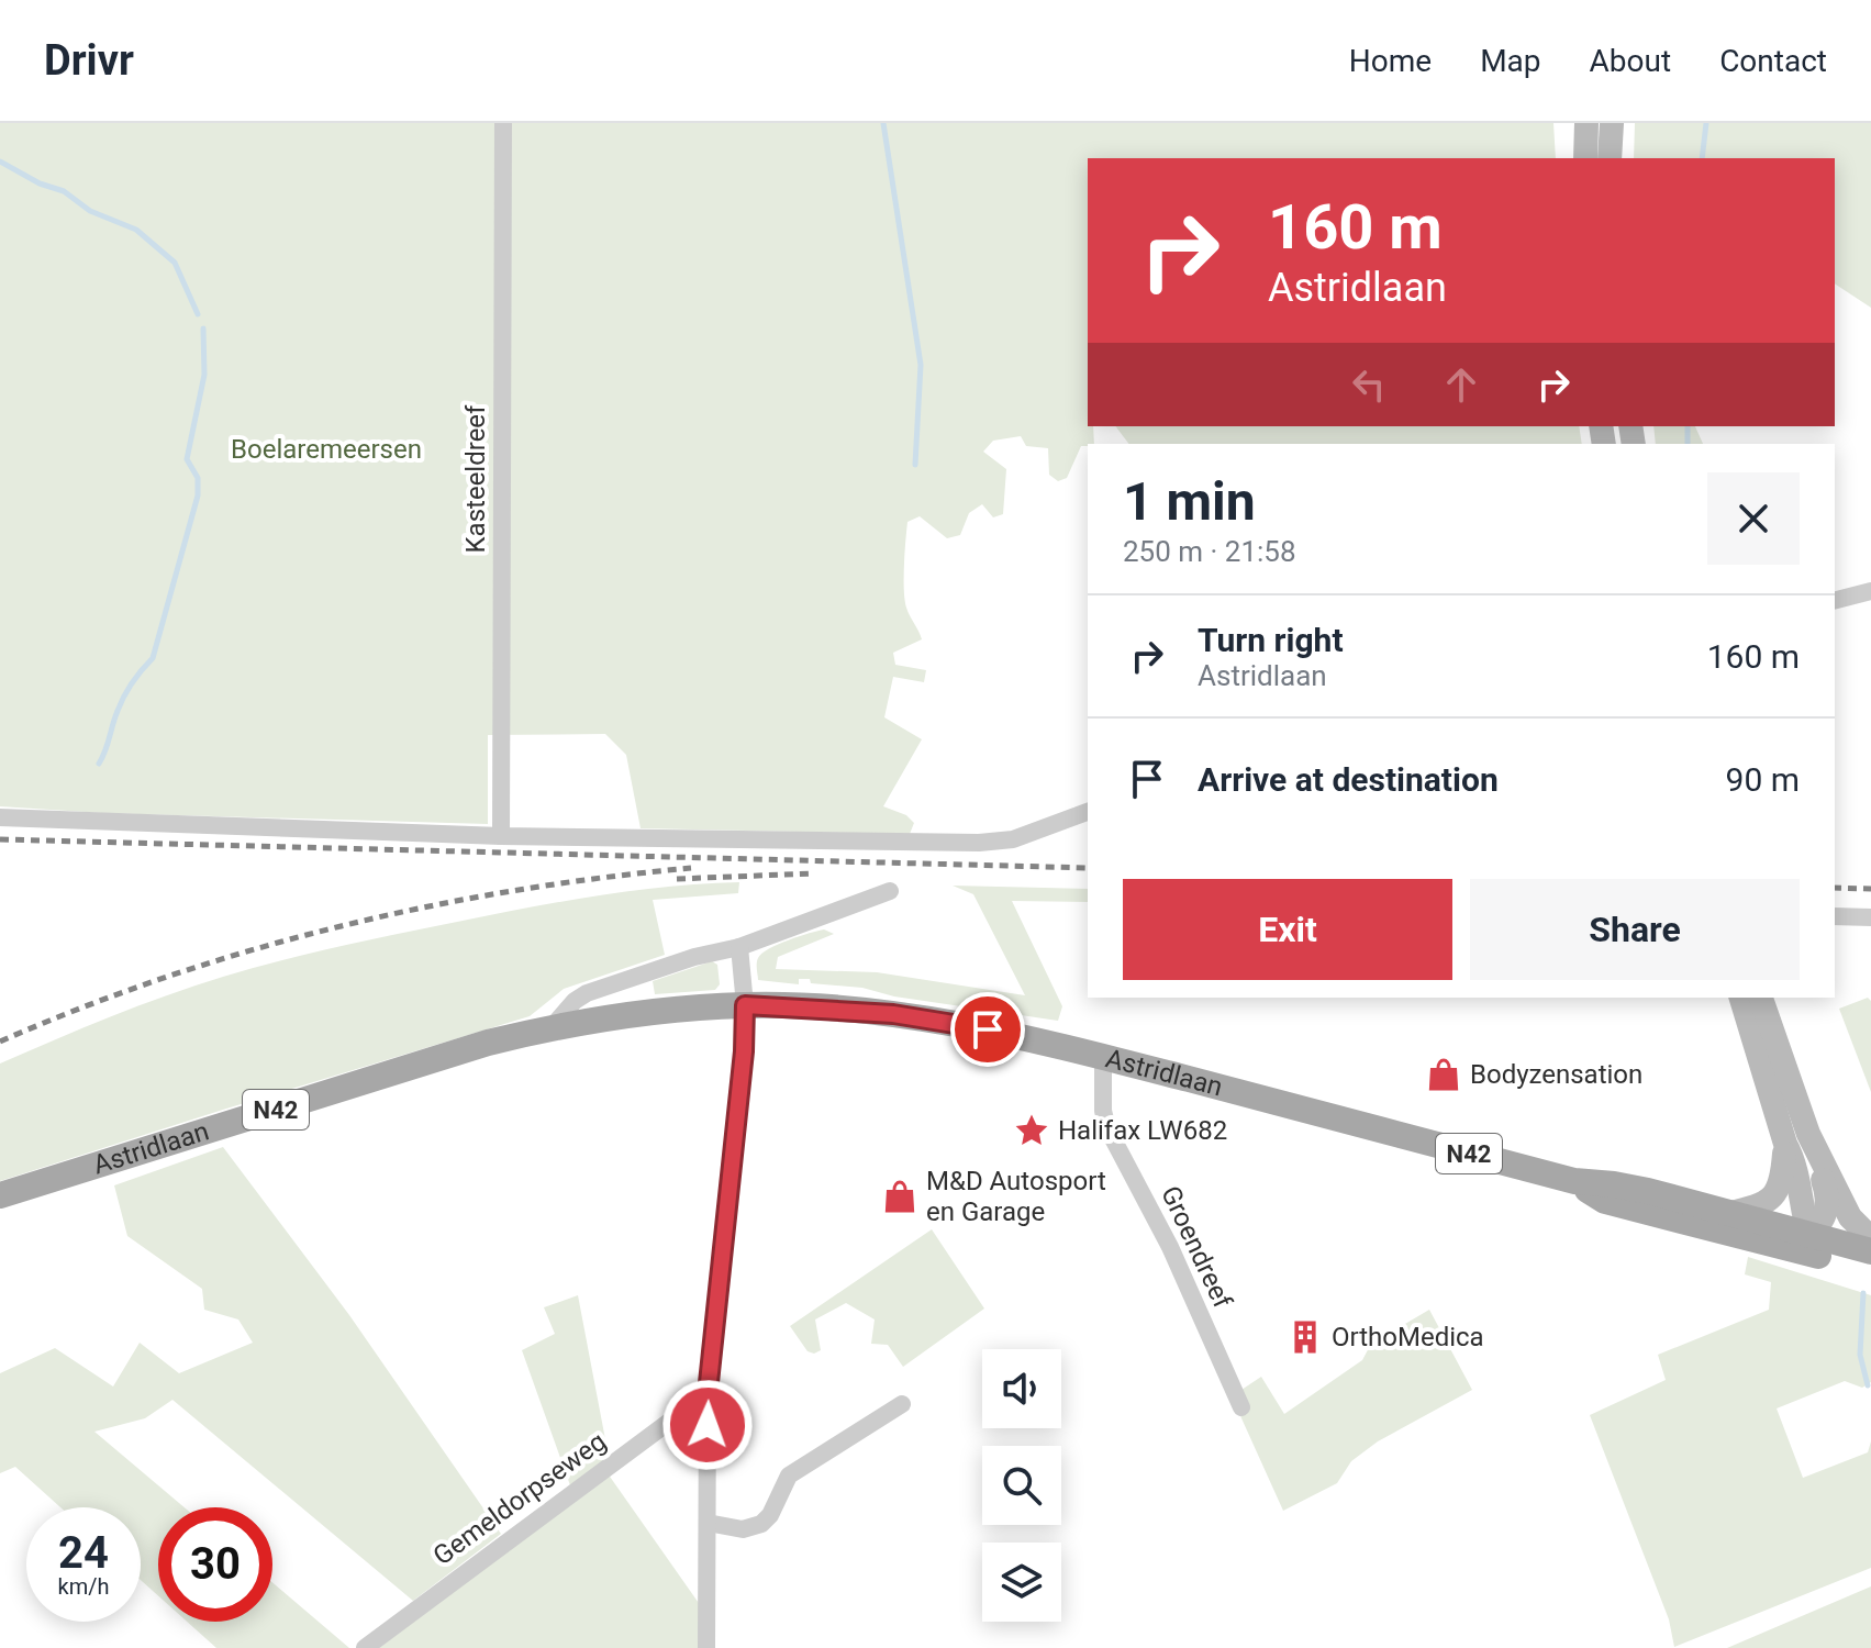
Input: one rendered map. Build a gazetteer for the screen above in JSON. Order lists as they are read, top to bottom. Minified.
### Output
{"streets":{"main road":["Astridlaan","N42"],"street":["Kasteeldreef","Groendreef","Gemeldorpseweg"]},"crossings":[["Astridlaan","Groendreef"]],"parks":["Boelaremeersen"],"places":{"shop":["Bodyzensation","M&D Autosport en Garage"],"place":["Halifax LW682"],"building":["OrthoMedica"]},"page":{"header":"Drivr","nav":["Home","Map","About","Contact"],"turn":["160 m","Astridlaan"],"heading":["1 min","250 m · 21:58"],"list":[{"name":"Turn right","note":"Astridlaan","value":"160 m"},{"name":"Arrive at destination","value":"90 m"}],"buttons":["Exit","Share"],"speed":"24 km/h","limit":"30"}}
